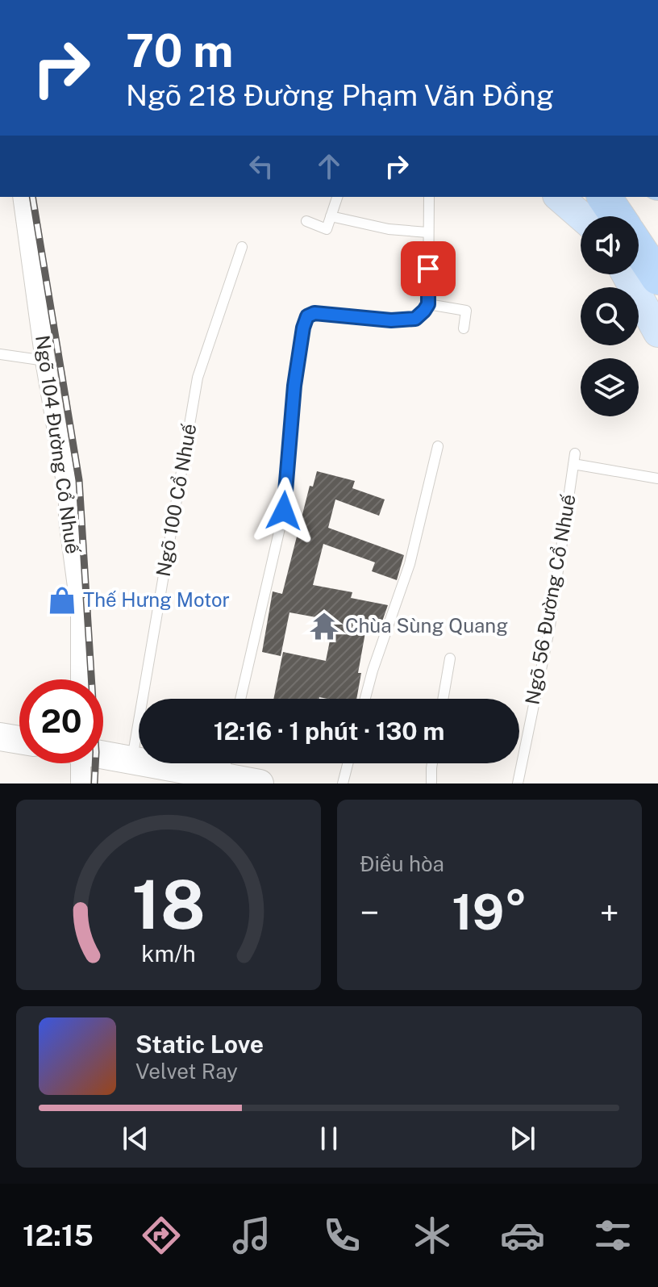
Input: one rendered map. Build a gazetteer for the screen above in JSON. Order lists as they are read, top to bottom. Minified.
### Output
{"streets":{"street":["Ngõ 104 Đường Cổ Nhuế"],"lane":["Ngõ 100 Cổ Nhuế","Ngõ 56 Đường Cổ Nhuế"]},"places":{"shop":["Thế Hưng Motor"],"temple":["Chùa Sùng Quang"]},"page":{"turn":["70 m","Ngõ 218 Đường Phạm Văn Đồng"],"limit":"20","trip":"12:16 · 1 phút · 130 m","tile":"Điều hòa","heat":["−","19°","+"],"song":["Static Love","Velvet Ray"],"tabs":"12:15","gauge":["18","km/h"]}}
